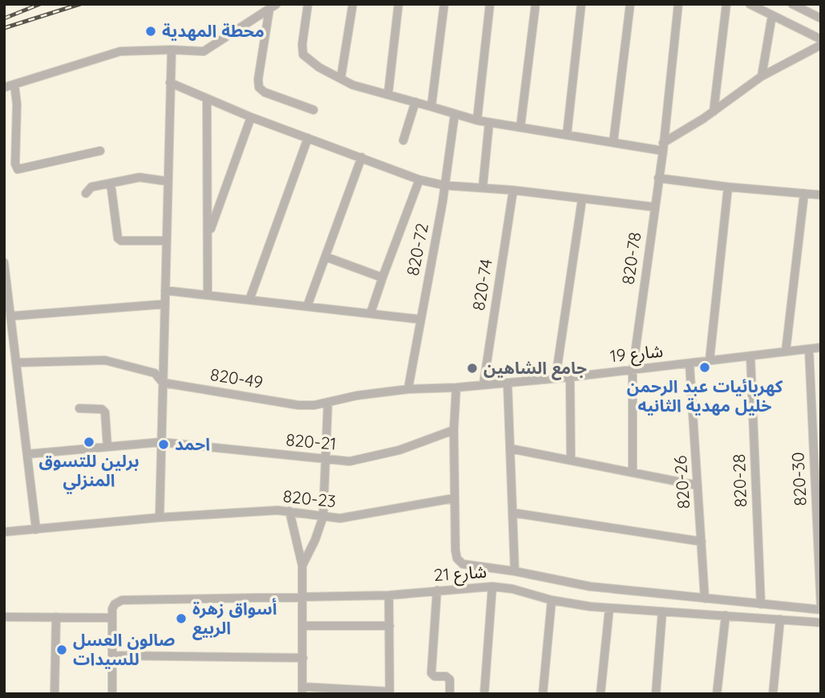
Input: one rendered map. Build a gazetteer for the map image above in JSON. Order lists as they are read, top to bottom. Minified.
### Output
{"streets":{"street":["820-72","820-78","820-74","شارع 19","820-49","820-21","820-30","820-28","820-26","820-23","شارع 21"]},"crossings":[["820-72","820-49"],["820-78","شارع 19"],["820-74","شارع 19"],["شارع 19","820-49"],["شارع 19","820-30"],["شارع 19","820-28"],["شارع 19","820-26"],["820-30","شارع 21"],["820-28","شارع 21"],["820-26","شارع 21"],["820-23","شارع 21"]],"places":["محطة المهدية","كهربائيات عبد الرحمن خليل مهدية الثانيه","جامع الشاهين","برلين للتسوق المنزلي","احمد","أسواق زهرة الربيع","صالون العسل للسيدات"]}
